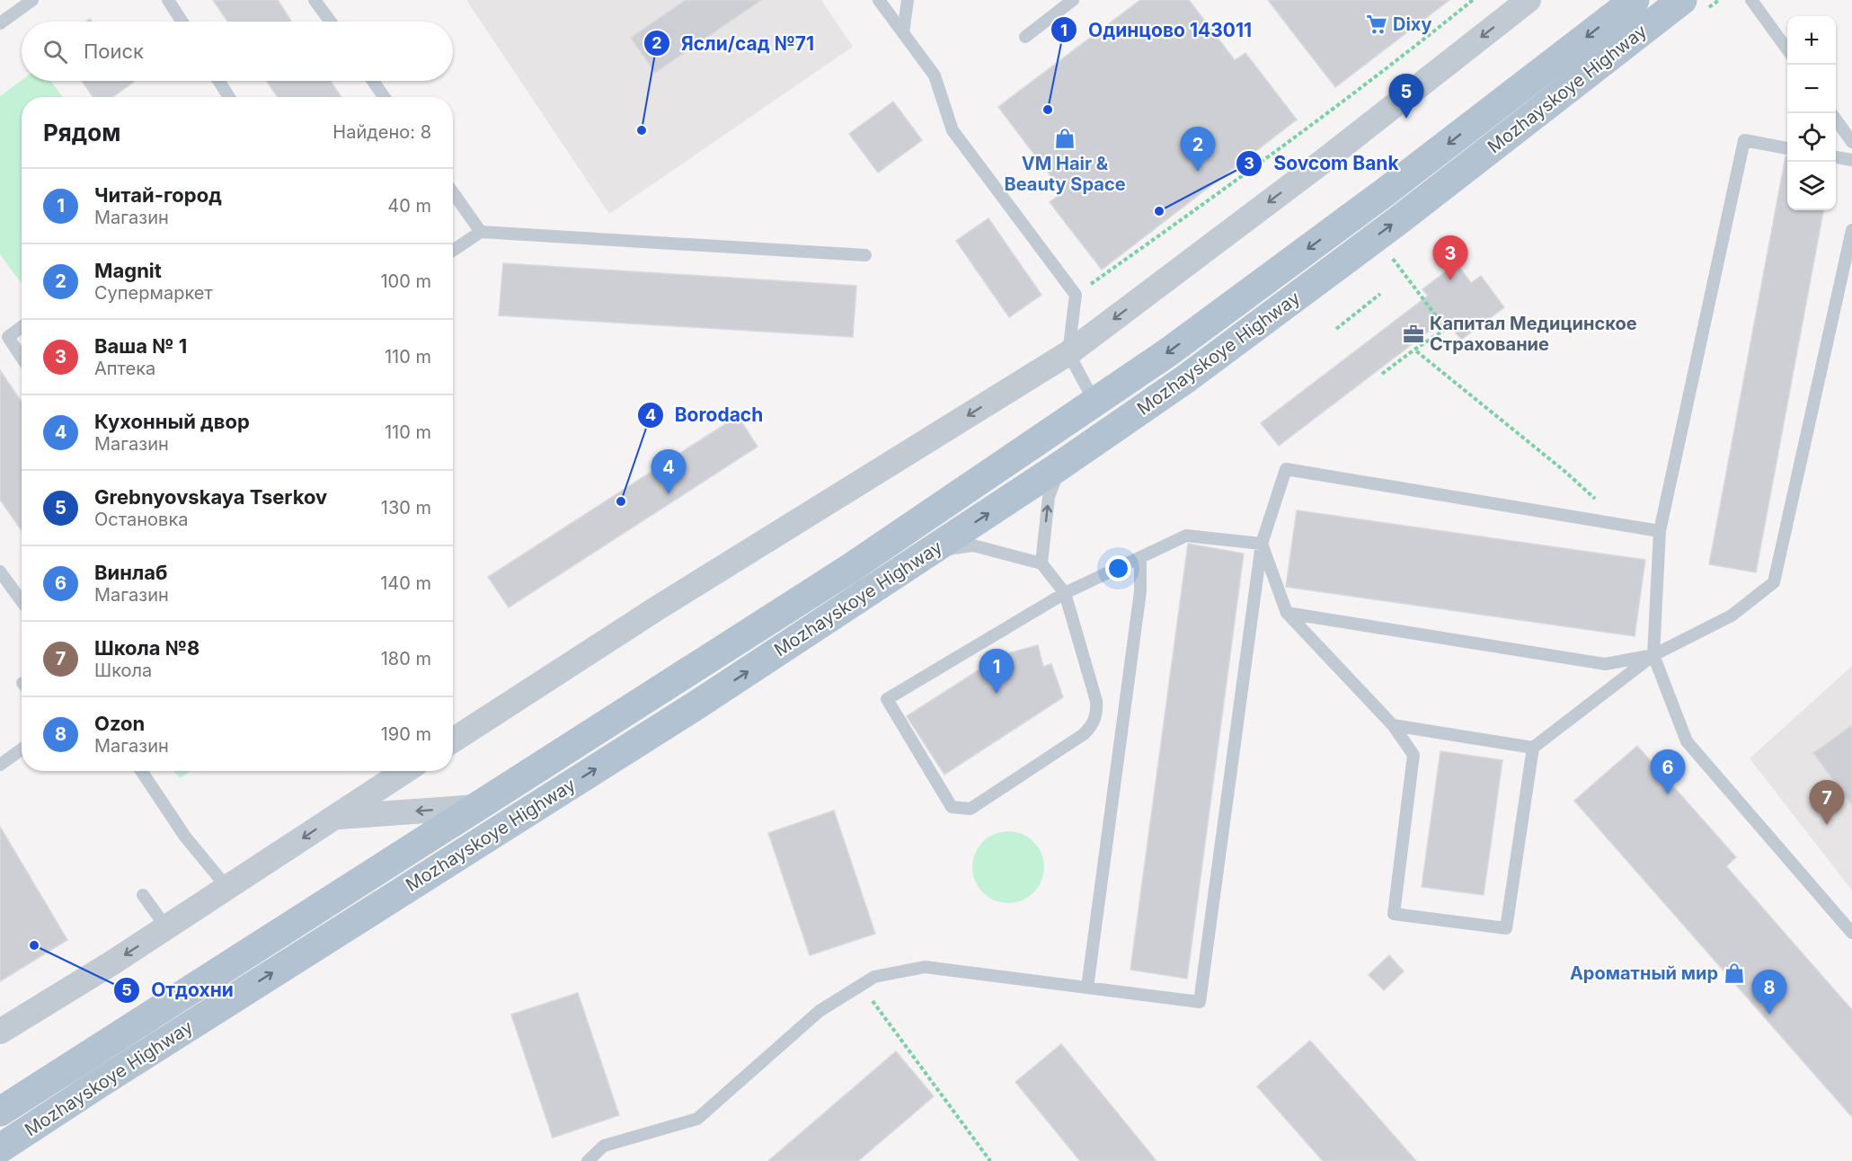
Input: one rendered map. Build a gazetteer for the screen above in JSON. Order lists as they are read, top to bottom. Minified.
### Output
{"streets":{"main road":["Mozhayskoye Highway"]},"places":{"supermarket":["Dixy"],"other":["Одинцово 143011","Ясли/сад №71","Sovcom Bank","Borodach","Отдохни"],"shop":["VM Hair & Beauty Space","Ароматный мир"],"office":["Капитал Медицинское Страхование"]},"page":{"map_buttons":["+","−"],"search":"Поиск","pins":["5","2","3","4","1","6","7","8"],"heading":["Рядом","Найдено: 8"],"list":[{"mark":"1","name":"Читай-город","note":"Магазин","value":"40 m"},{"mark":"2","name":"Magnit","note":"Супермаркет","value":"100 m"},{"mark":"3","name":"Ваша № 1","note":"Аптека","value":"110 m"},{"mark":"4","name":"Кухонный двор","note":"Магазин","value":"110 m"},{"mark":"5","name":"Grebnyovskaya Tserkov","note":"Остановка","value":"130 m"},{"mark":"6","name":"Винлаб","note":"Магазин","value":"140 m"},{"mark":"7","name":"Школа №8","note":"Школа","value":"180 m"},{"mark":"8","name":"Ozon","note":"Магазин","value":"190 m"}]}}
